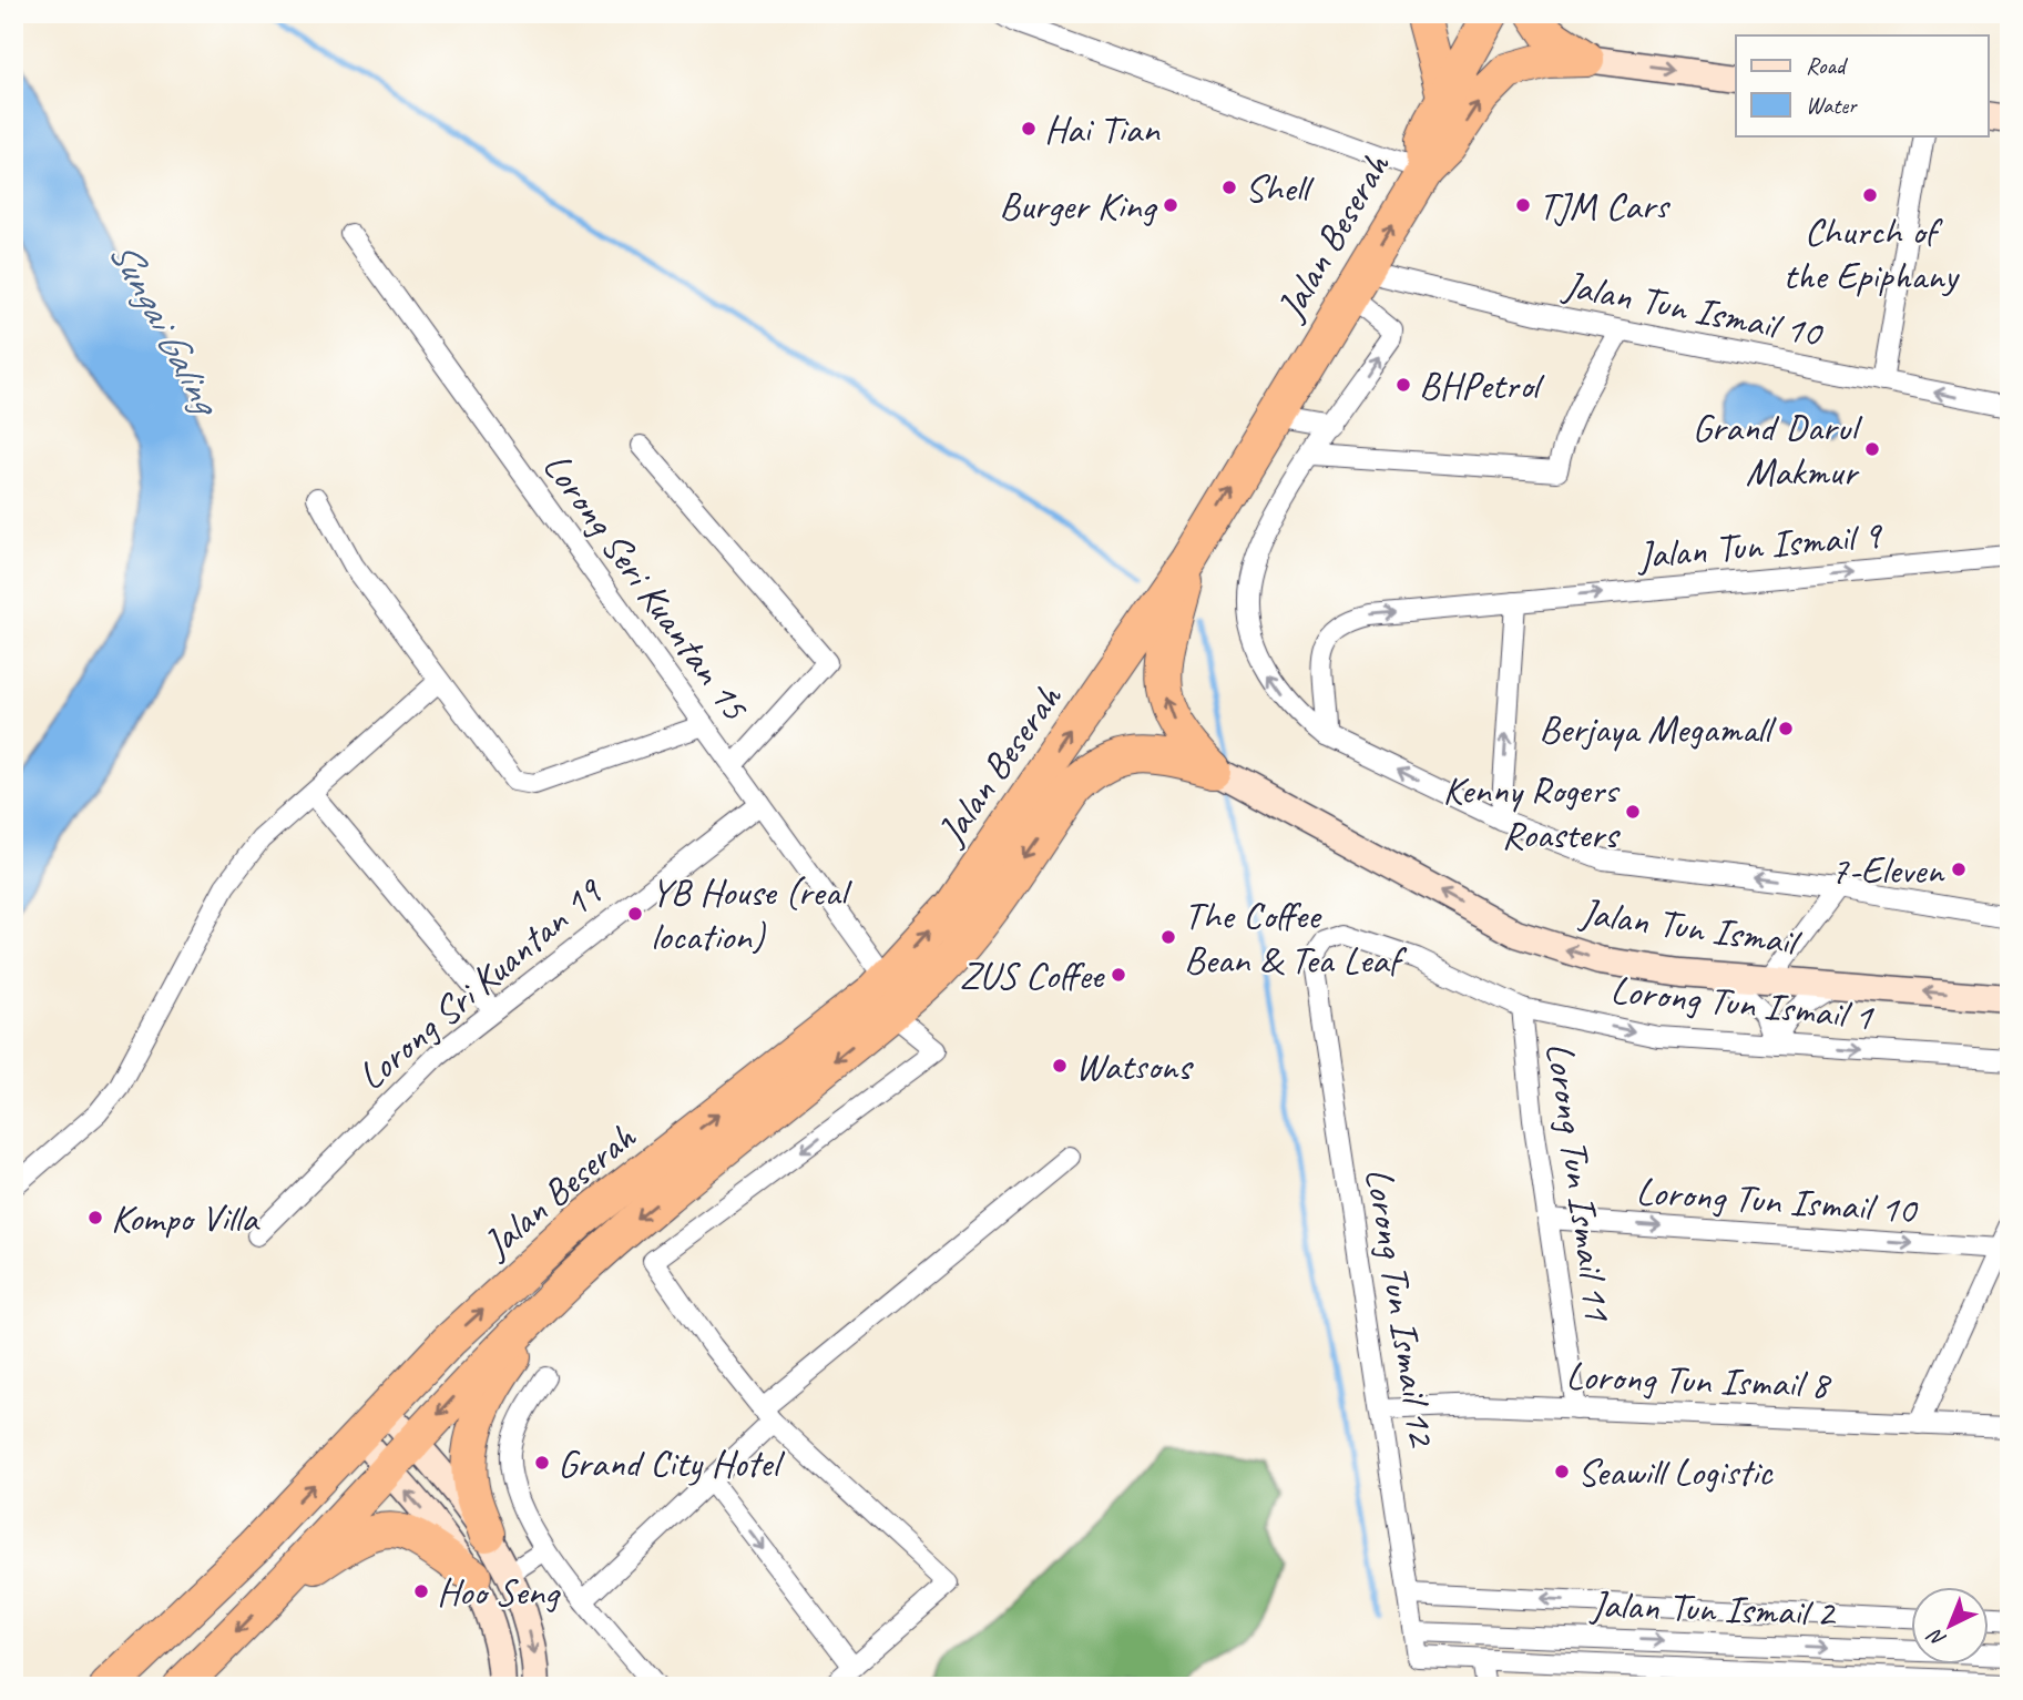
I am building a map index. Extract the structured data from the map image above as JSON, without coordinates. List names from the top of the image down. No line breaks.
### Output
{"streets":{"highway":["Jalan Beserah"],"main road":["Jalan Tun Ismail"],"street":["Jalan Tun Ismail 10","Jalan Tun Ismail 9","Lorong Seri Kuantan 15","Lorong Sri Kuantan 19","Lorong Tun Ismail 1","Lorong Tun Ismail 11","Lorong Tun Ismail 10","Lorong Tun Ismail 12","Lorong Tun Ismail 8","Jalan Tun Ismail 2"]},"crossings":[["Jalan Beserah","Jalan Tun Ismail 10"],["Jalan Beserah","Lorong Seri Kuantan 15"],["Jalan Beserah","Jalan Tun Ismail"],["Lorong Seri Kuantan 15","Lorong Sri Kuantan 19"],["Lorong Tun Ismail 1","Lorong Tun Ismail 11"],["Lorong Tun Ismail 1","Lorong Tun Ismail 12"],["Lorong Tun Ismail 11","Lorong Tun Ismail 10"],["Lorong Tun Ismail 11","Lorong Tun Ismail 8"],["Lorong Tun Ismail 12","Lorong Tun Ismail 8"],["Lorong Tun Ismail 12","Jalan Tun Ismail 2"]],"one_way":["Jalan Tun Ismail 9","Jalan Tun Ismail","Lorong Tun Ismail 10"],"water":["Sungai Galing"],"places":["Hai Tian","Shell","Church of the Epiphany","Burger King","TJM Cars","BHPetrol","Grand Darul Makmur","Berjaya Megamall","Kenny Rogers Roasters","7-Eleven","YB House (real location)","The Coffee Bean & Tea Leaf","ZUS Coffee","Watsons","Kompo Villa","Grand City Hotel","Seawill Logistic","Hoo Seng"],"legend":["Road","Water"],"north":"bottom left"}
